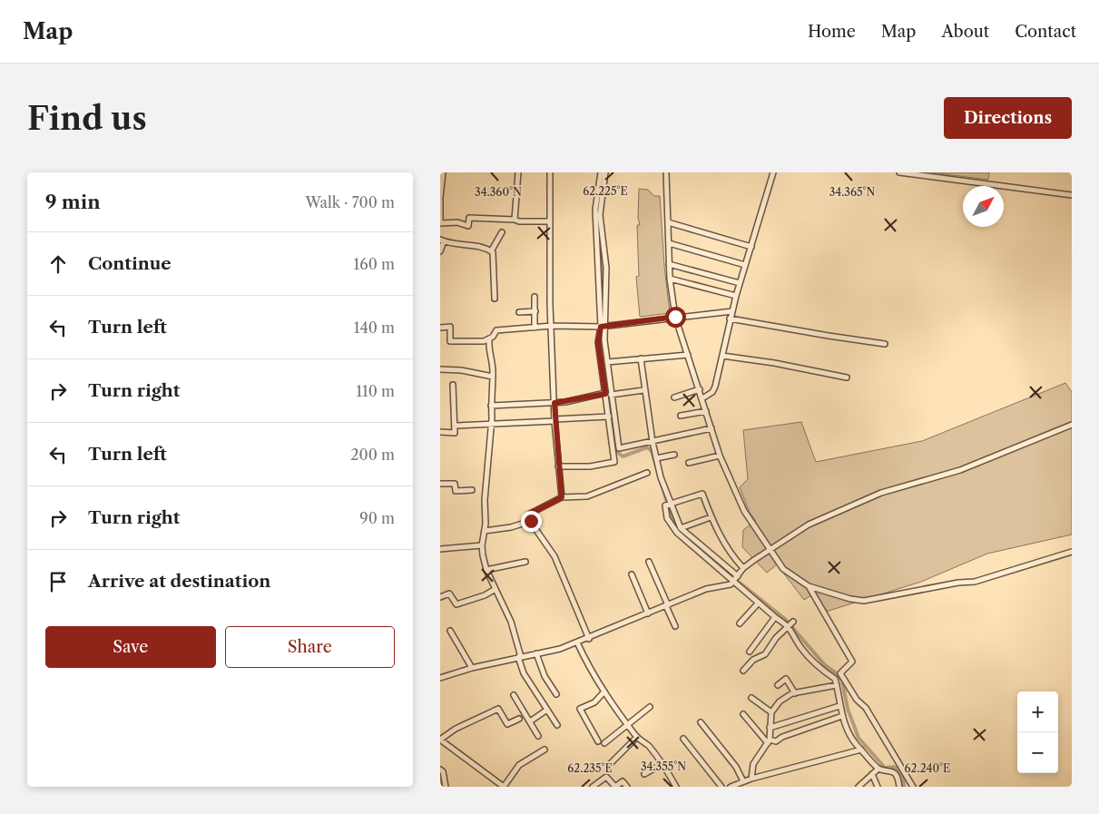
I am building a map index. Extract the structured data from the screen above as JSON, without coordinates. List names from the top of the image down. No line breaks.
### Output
{"north":"top right","page":{"header":"Map","nav":["Home","Map","About","Contact"],"buttons":["Directions",["Save","Share"]],"title":"Find us","heading":["9 min","Walk · 700 m"],"list":[["Continue","160 m"],["Turn left","140 m"],["Turn right","110 m"],["Turn left","200 m"],["Turn right","90 m"],"Arrive at destination"],"map_buttons":["+","−"]},"coordinates":["62.225°E","34.360°N","34.365°N","34.355°N","62.235°E","62.240°E"]}
